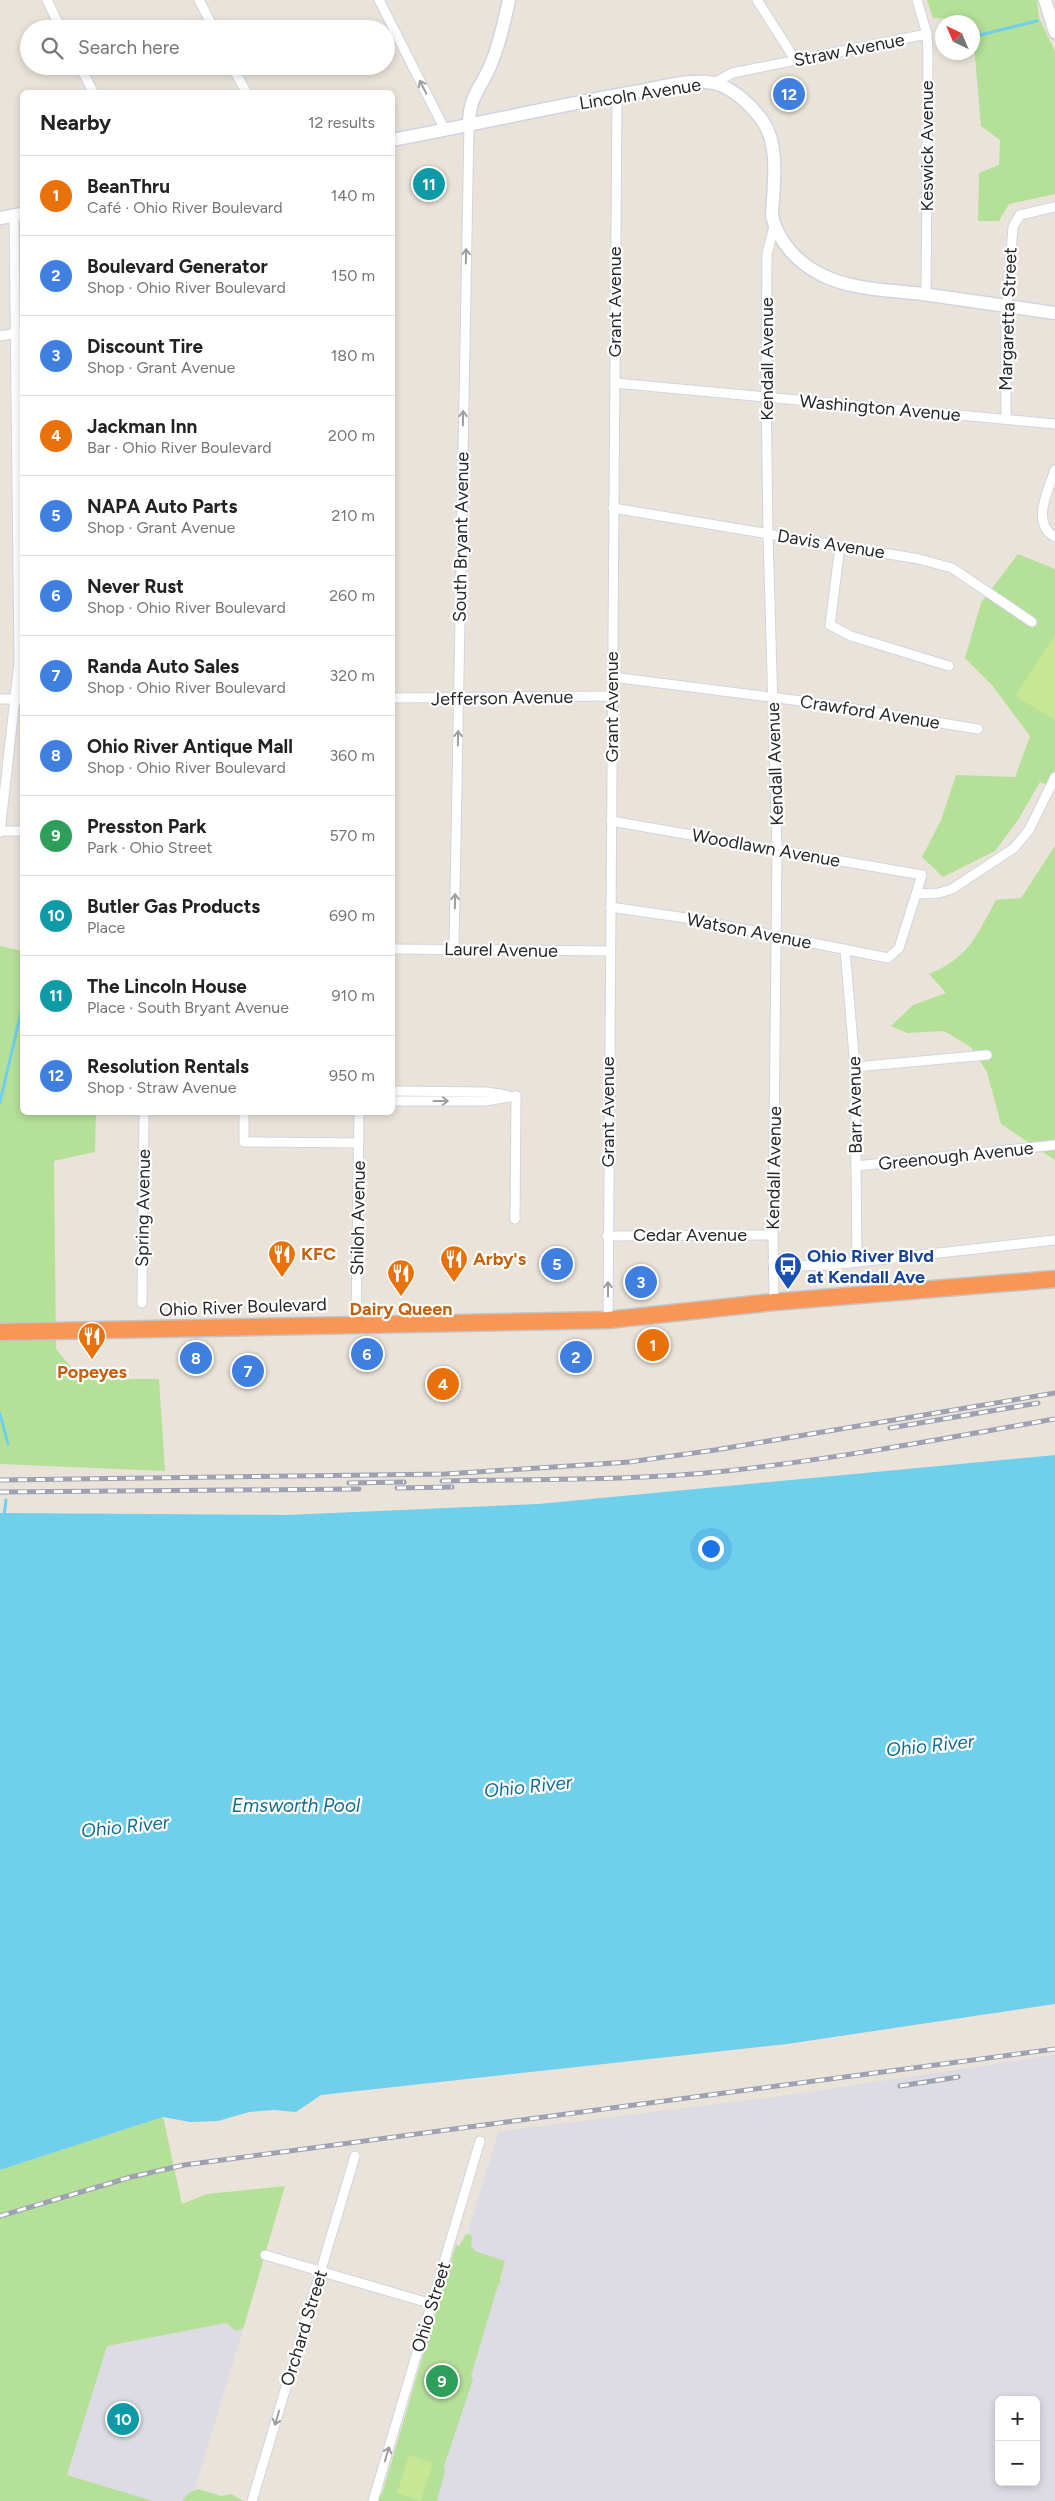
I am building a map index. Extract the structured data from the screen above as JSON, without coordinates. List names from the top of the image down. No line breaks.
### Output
{"streets":{"highway":["Ohio River Boulevard"],"street":["Straw Avenue","Lincoln Avenue","Keswick Avenue","Grant Avenue","Margaretta Street","Kendall Avenue","Washington Avenue","South Bryant Avenue","Davis Avenue","Jefferson Avenue","Crawford Avenue","Woodlawn Avenue","Watson Avenue","Laurel Avenue","Barr Avenue","Greenough Avenue","Spring Avenue","Shiloh Avenue","Cedar Avenue","Ohio Street","Orchard Street"]},"crossings":[["Straw Avenue","Lincoln Avenue"],["Straw Avenue","Keswick Avenue"],["Lincoln Avenue","Grant Avenue"],["Lincoln Avenue","Kendall Avenue"],["Lincoln Avenue","South Bryant Avenue"],["Grant Avenue","Washington Avenue"],["Grant Avenue","Davis Avenue"],["Grant Avenue","Jefferson Avenue"],["Grant Avenue","Crawford Avenue"],["Grant Avenue","Woodlawn Avenue"],["Grant Avenue","Watson Avenue"],["Grant Avenue","Laurel Avenue"],["Grant Avenue","Cedar Avenue"],["Grant Avenue","Ohio River Boulevard"],["Margaretta Street","Washington Avenue"],["Kendall Avenue","Washington Avenue"],["Kendall Avenue","Davis Avenue"],["Kendall Avenue","Crawford Avenue"],["Kendall Avenue","Woodlawn Avenue"],["Kendall Avenue","Watson Avenue"],["Kendall Avenue","Cedar Avenue"],["Kendall Avenue","Ohio River Boulevard"],["South Bryant Avenue","Jefferson Avenue"],["South Bryant Avenue","Laurel Avenue"],["Woodlawn Avenue","Watson Avenue"],["Watson Avenue","Barr Avenue"],["Barr Avenue","Greenough Avenue"],["Shiloh Avenue","Ohio River Boulevard"]],"one_way":["South Bryant Avenue","Ohio Street","Orchard Street"],"water":["Ohio River","Emsworth Pool"],"places":{"restaurant":["KFC","Arby's","Dairy Queen","Popeyes"],"bus stop":["Ohio River Blvd at Kendall Ave"]},"north":"top left","page":{"search":"Search here","pins":["12","11","5","3","1","6","2","8","7","4","9","10"],"heading":["Nearby","12 results"],"list":[{"mark":"1","name":"BeanThru","note":"Café · Ohio River Boulevard","value":"140 m"},{"mark":"2","name":"Boulevard Generator","note":"Shop · Ohio River Boulevard","value":"150 m"},{"mark":"3","name":"Discount Tire","note":"Shop · Grant Avenue","value":"180 m"},{"mark":"4","name":"Jackman Inn","note":"Bar · Ohio River Boulevard","value":"200 m"},{"mark":"5","name":"NAPA Auto Parts","note":"Shop · Grant Avenue","value":"210 m"},{"mark":"6","name":"Never Rust","note":"Shop · Ohio River Boulevard","value":"260 m"},{"mark":"7","name":"Randa Auto Sales","note":"Shop · Ohio River Boulevard","value":"320 m"},{"mark":"8","name":"Ohio River Antique Mall","note":"Shop · Ohio River Boulevard","value":"360 m"},{"mark":"9","name":"Presston Park","note":"Park · Ohio Street","value":"570 m"},{"mark":"10","name":"Butler Gas Products","note":"Place","value":"690 m"},{"mark":"11","name":"The Lincoln House","note":"Place · South Bryant Avenue","value":"910 m"},{"mark":"12","name":"Resolution Rentals","note":"Shop · Straw Avenue","value":"950 m"}],"map_buttons":["+","−"]}}
